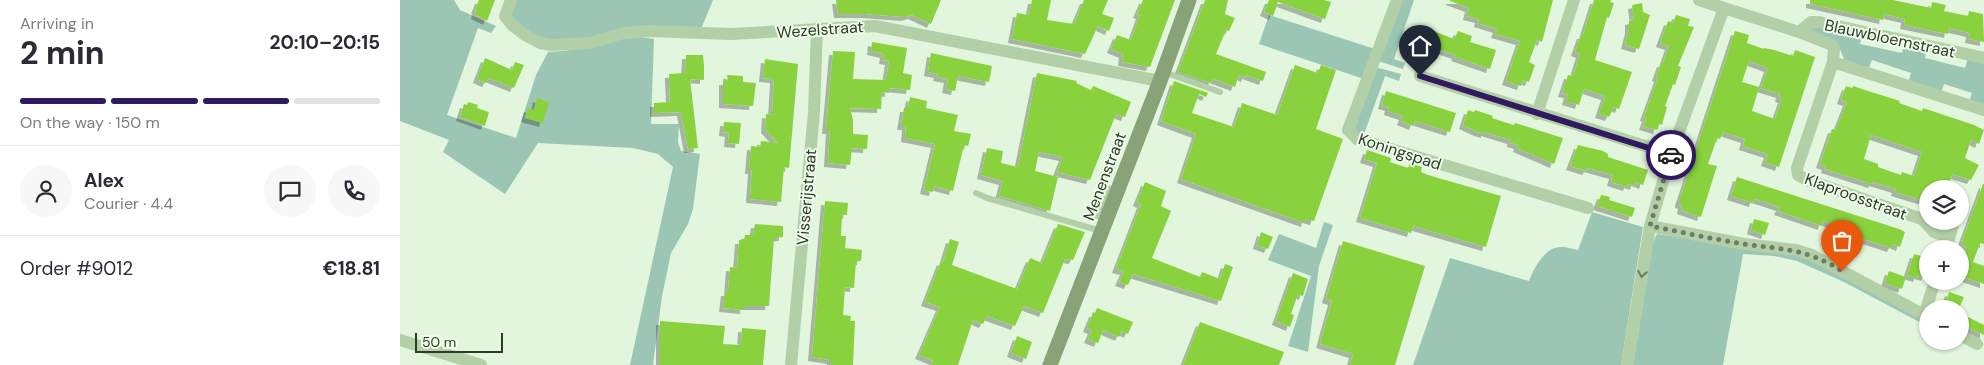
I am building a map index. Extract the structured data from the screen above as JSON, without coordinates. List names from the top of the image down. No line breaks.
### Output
{"streets":{"main road":["Menenstraat"],"street":["Wezelstraat","Blauwbloemstraat","Koningspad","Klaproosstraat","Visserijstraat"]},"crossings":[["Wezelstraat","Menenstraat"],["Wezelstraat","Visserijstraat"]],"scale_bar":"50 m","page":{"heading":["2 min","Arriving in","20:10–20:15"],"panel":["Alex","Courier · 4.4","Order #9012","€18.81"],"bar":"On the way · 150 m","map_buttons":["+","−"],"scale":"50 m"}}
